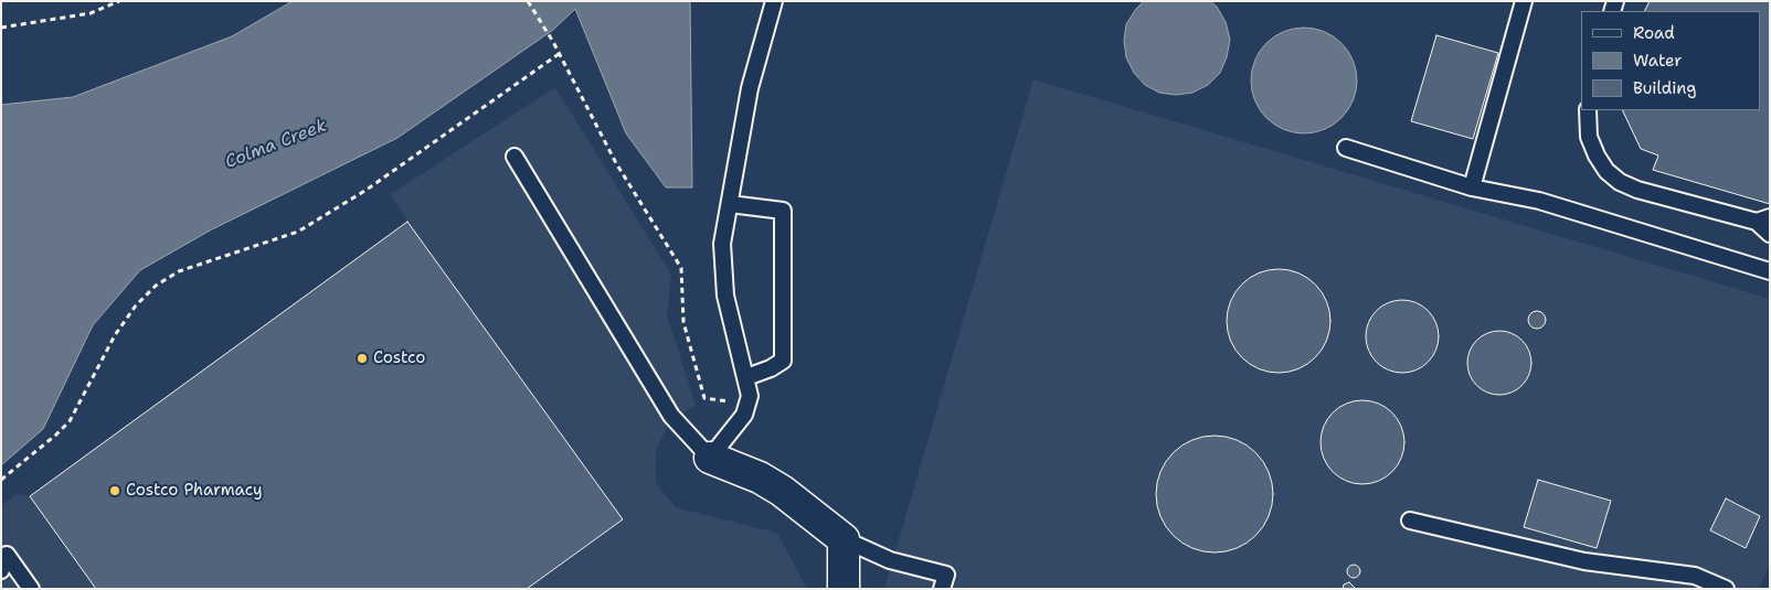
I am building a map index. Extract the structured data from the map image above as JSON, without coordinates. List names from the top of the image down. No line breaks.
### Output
{"water":["Colma Creek"],"places":["Costco","Costco Pharmacy"],"legend":["Road","Water","Building"]}
